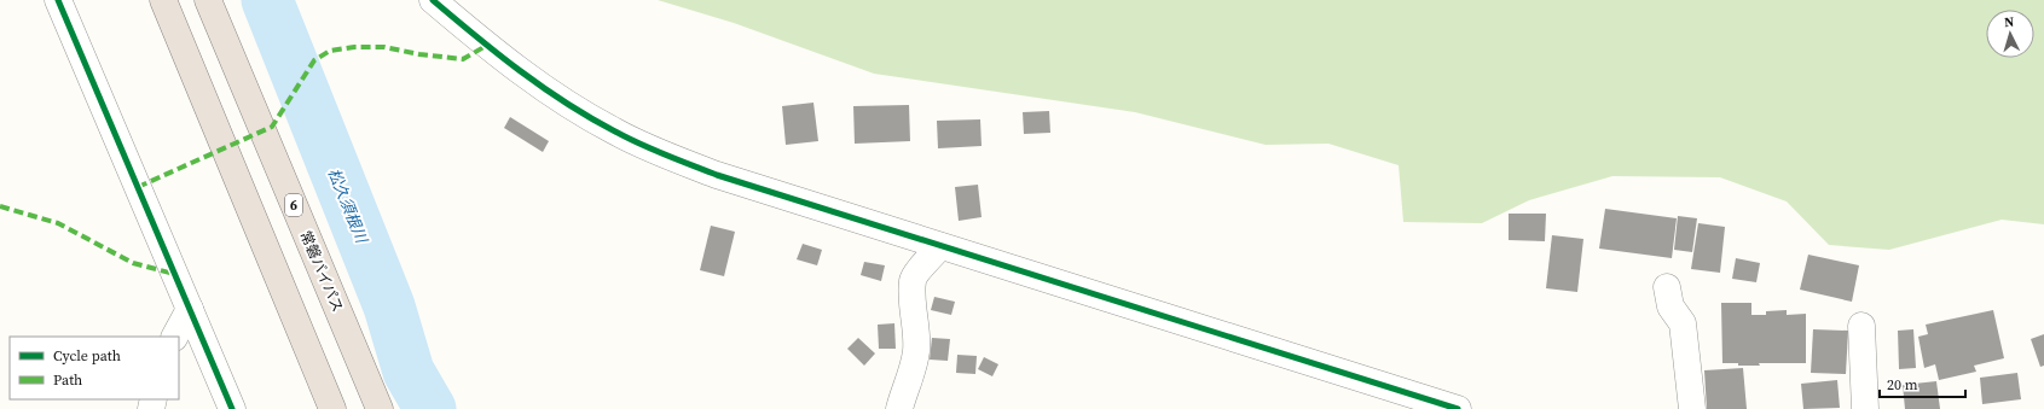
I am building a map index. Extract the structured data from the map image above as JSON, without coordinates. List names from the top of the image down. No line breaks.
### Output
{"streets":{"highway":["6","常磐バイパス"]},"water":["松久須根川"],"legend":["Cycle path","Path"],"scale_bar":"20 m","north":"top"}
